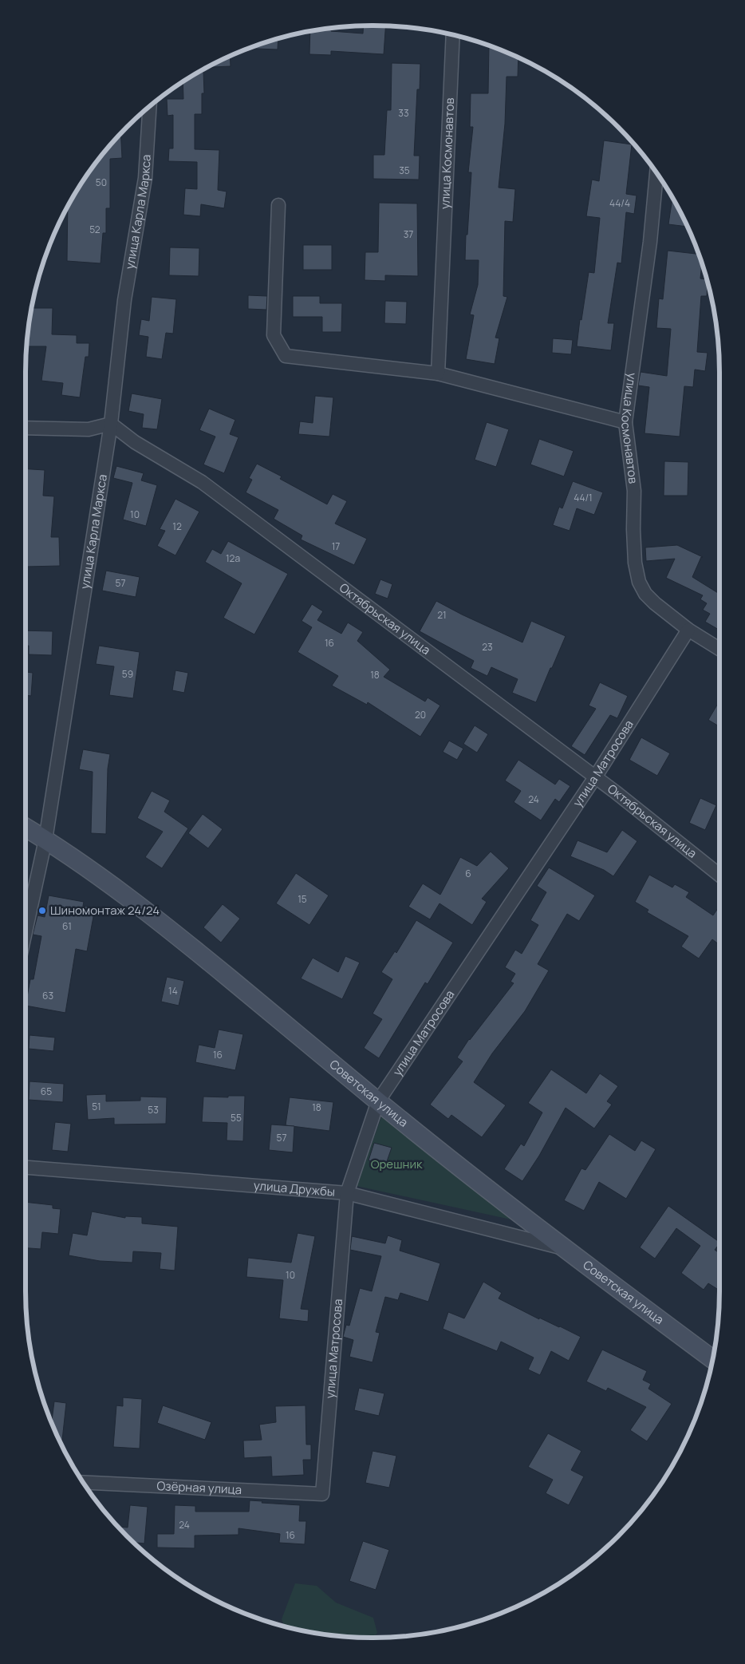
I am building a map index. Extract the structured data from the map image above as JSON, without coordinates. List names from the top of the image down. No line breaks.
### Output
{"streets":{"street":["улица Космонавтов","улица Карла Маркса","Октябрьская улица","улица Матросова","Советская улица","улица Дружбы","Озёрная улица"]},"crossings":[["улица Космонавтов","улица Матросова"],["улица Карла Маркса","Октябрьская улица"],["улица Карла Маркса","Советская улица"],["Октябрьская улица","улица Матросова"],["улица Матросова","Советская улица"],["улица Матросова","улица Дружбы"],["улица Матросова","Озёрная улица"],["Советская улица","улица Дружбы"]],"parks":["Орешник"],"places":["Шиномонтаж 24/24"],"house_numbers":["33","35","50","44/4","52","37","44/1","10","12","17","12а","57","21","16","23","59","18","20","24","6","15","61","14","63","16","65","51","18","53","55","57","10","24","16"]}
